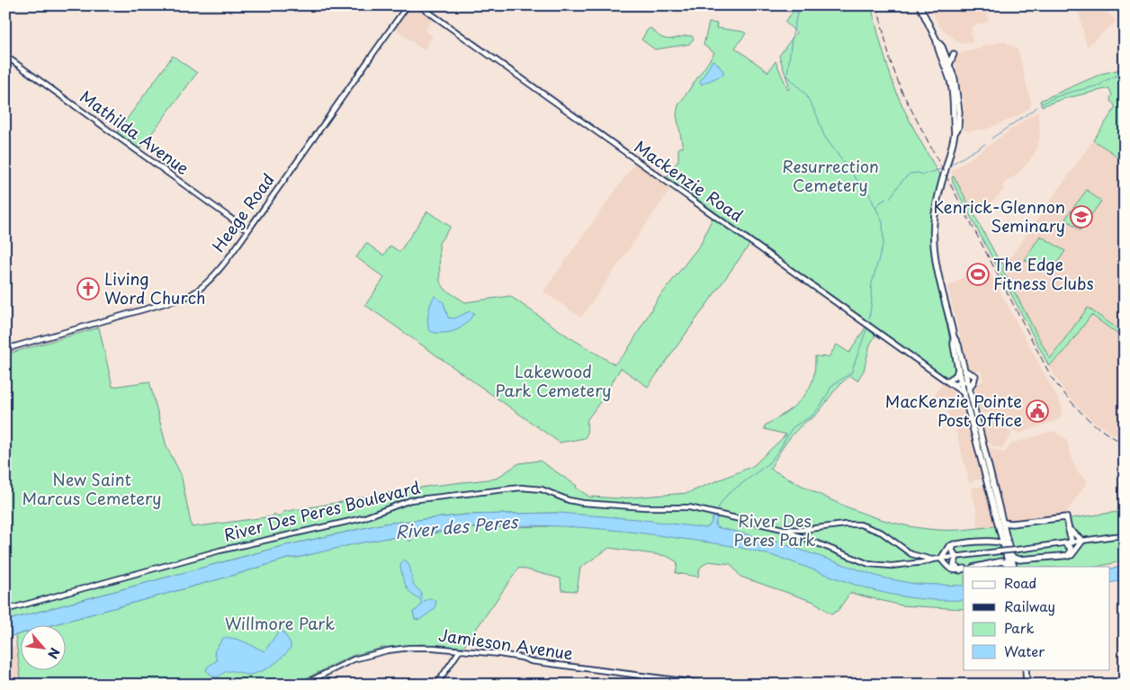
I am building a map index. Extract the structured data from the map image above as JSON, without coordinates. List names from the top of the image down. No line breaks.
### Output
{"streets":{"main road":["Mathilda Avenue","Mackenzie Road","Heege Road","River Des Peres Boulevard","Jamieson Avenue"]},"crossings":[["Mathilda Avenue","Heege Road"]],"water":["River des Peres"],"parks":["Resurrection Cemetery","Lakewood Park Cemetery","New Saint Marcus Cemetery","River Des Peres Park","Willmore Park"],"places":{"school or university":["Kenrick-Glennon Seminary"],"sports":["The Edge Fitness Clubs"],"church":["Living Word Church"],"public building":["MacKenzie Pointe Post Office"]},"legend":["Road","Railway","Park","Water"],"north":"bottom right"}
